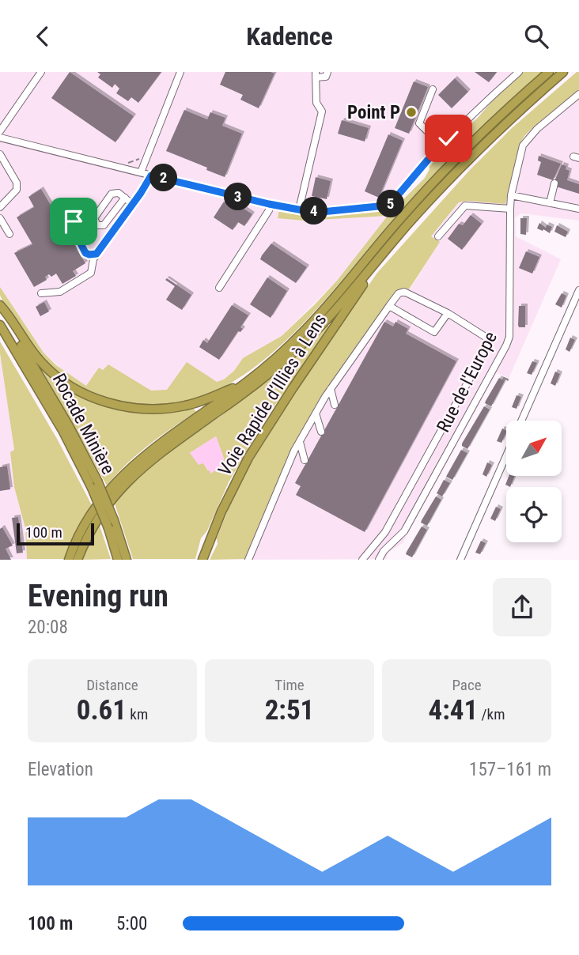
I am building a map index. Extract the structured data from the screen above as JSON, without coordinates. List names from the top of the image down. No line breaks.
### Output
{"streets":{"highway":["Voie Rapide d’Illies à Lens","Rocade Minière"],"street":["Rue de l'Europe"]},"places":["Point P"],"scale_bar":"100 m","north":"top right","page":{"header":"Kadence","pins":["2","3","5","4"],"scale":"100 m","heading":["Evening run","20:08"],"stats":[["Distance","0.61 km"],["Time","2:51"],["Pace","4:41 /km"]],"chart":["Elevation","157–161 m"],"list":[{"name":"100 m","note":"5:00"}]}}
